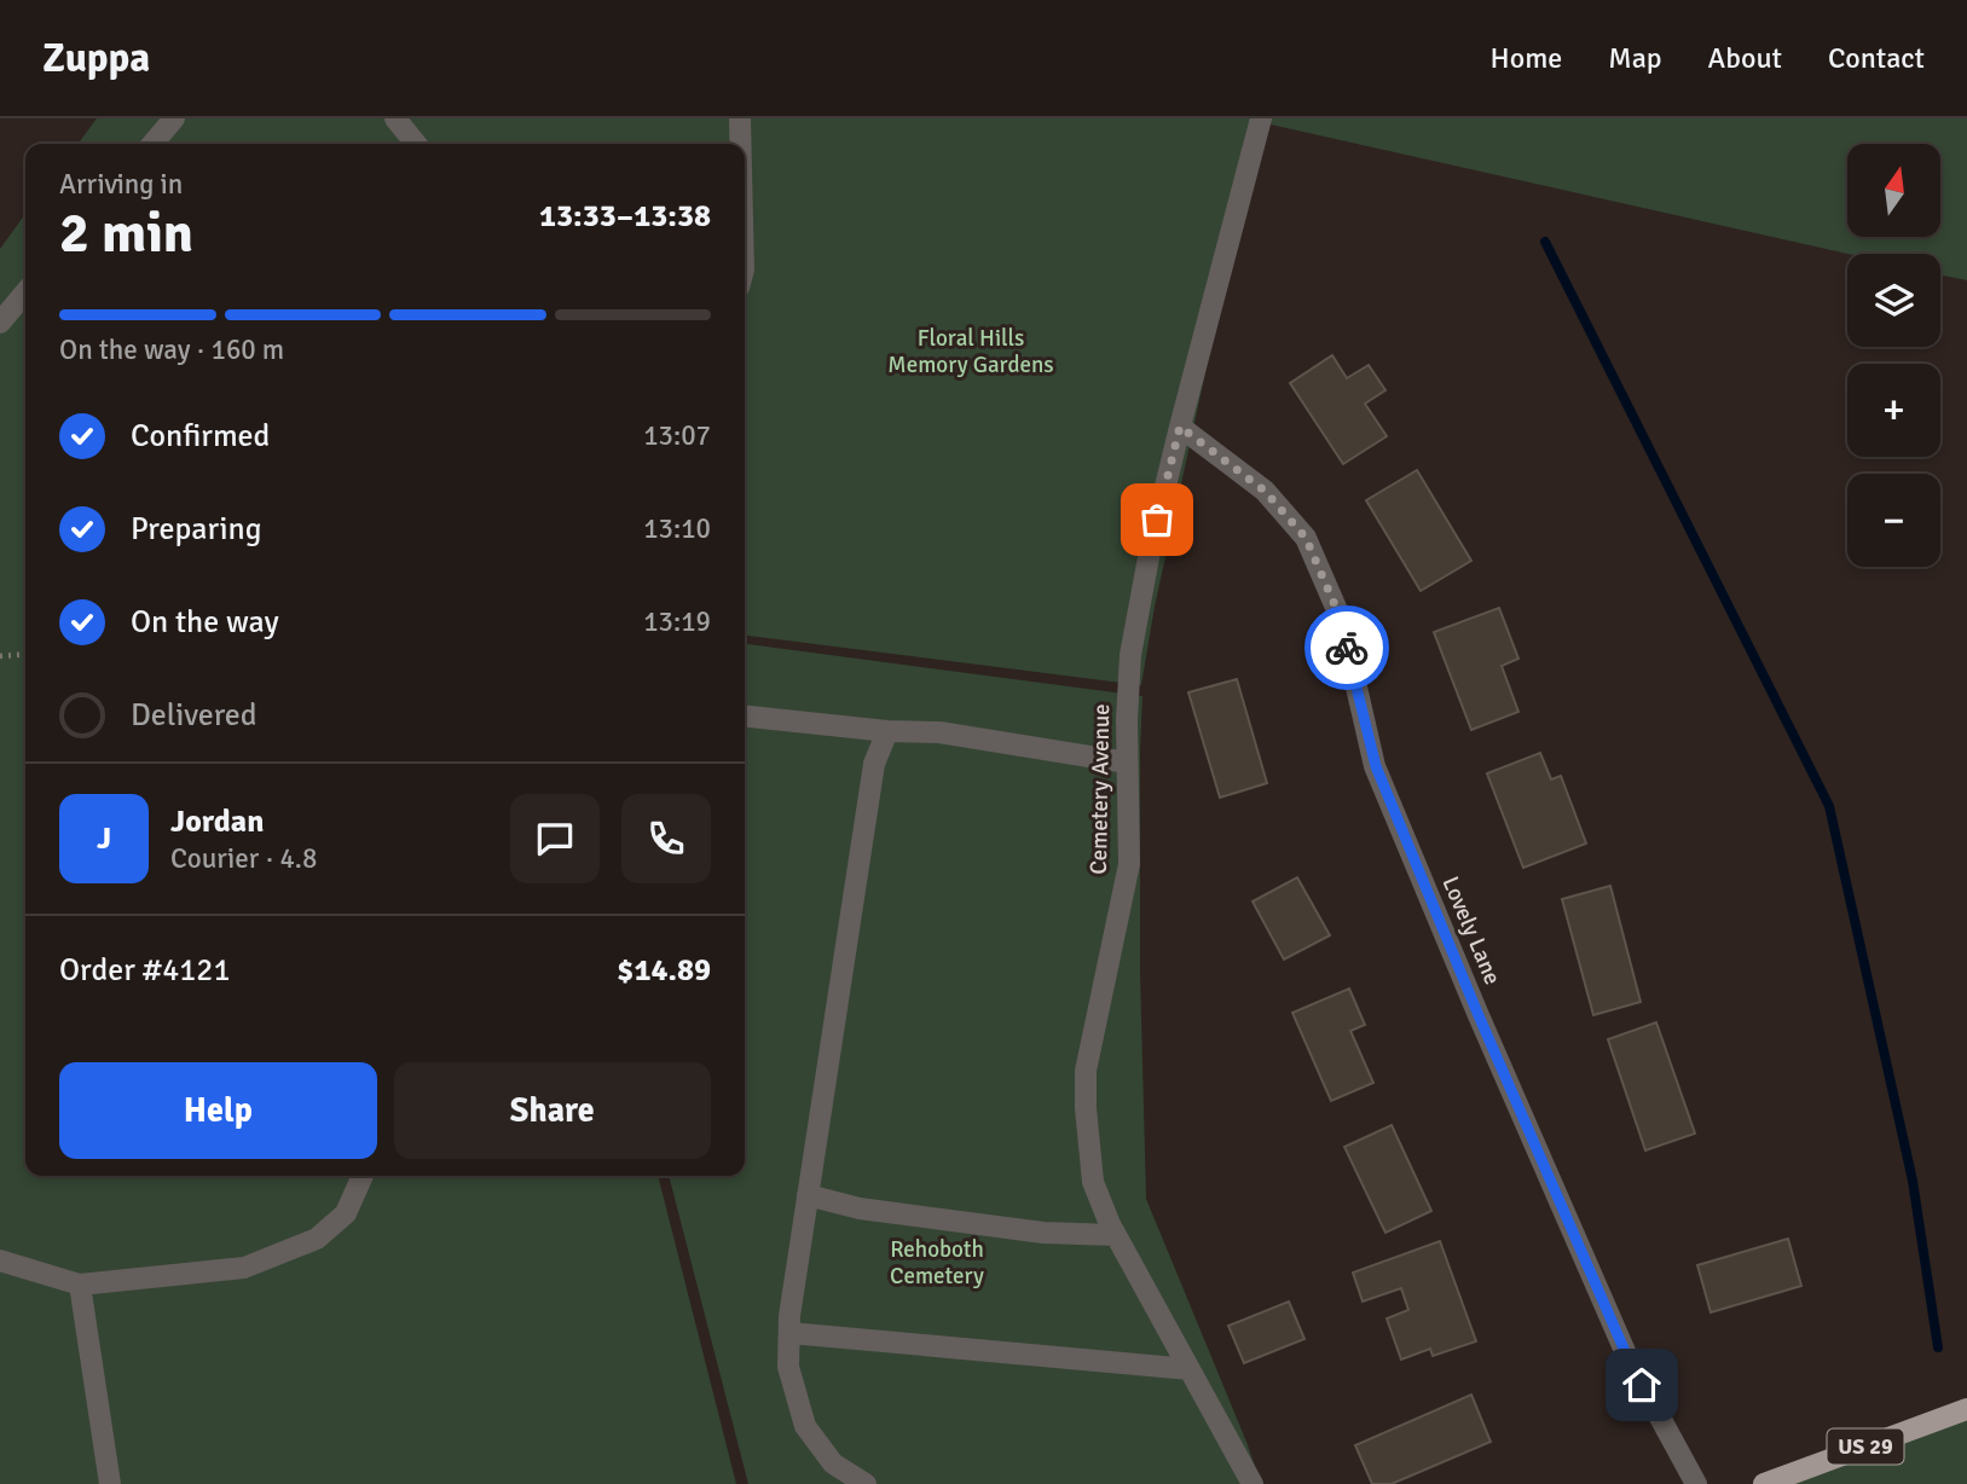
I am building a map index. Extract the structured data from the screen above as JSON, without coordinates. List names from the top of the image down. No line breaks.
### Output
{"streets":{"main road":["US 29"],"street":["Cemetery Avenue","Lovely Lane"]},"crossings":[["Cemetery Avenue","Lovely Lane"]],"parks":["Floral Hills Memory Gardens","Rehoboth Cemetery"],"north":"top","page":{"header":"Zuppa","nav":["Home","Map","About","Contact"],"map_buttons":["+","−"],"heading":["2 min","Arriving in","13:33–13:38"],"panel":["Jordan","Courier · 4.8","Order #4121","$14.89"],"bar":"On the way · 160 m","list":[["Confirmed","13:07"],["Preparing","13:10"],["On the way","13:19"],"Delivered"],"round":"J","buttons":["Help","Share"]}}
